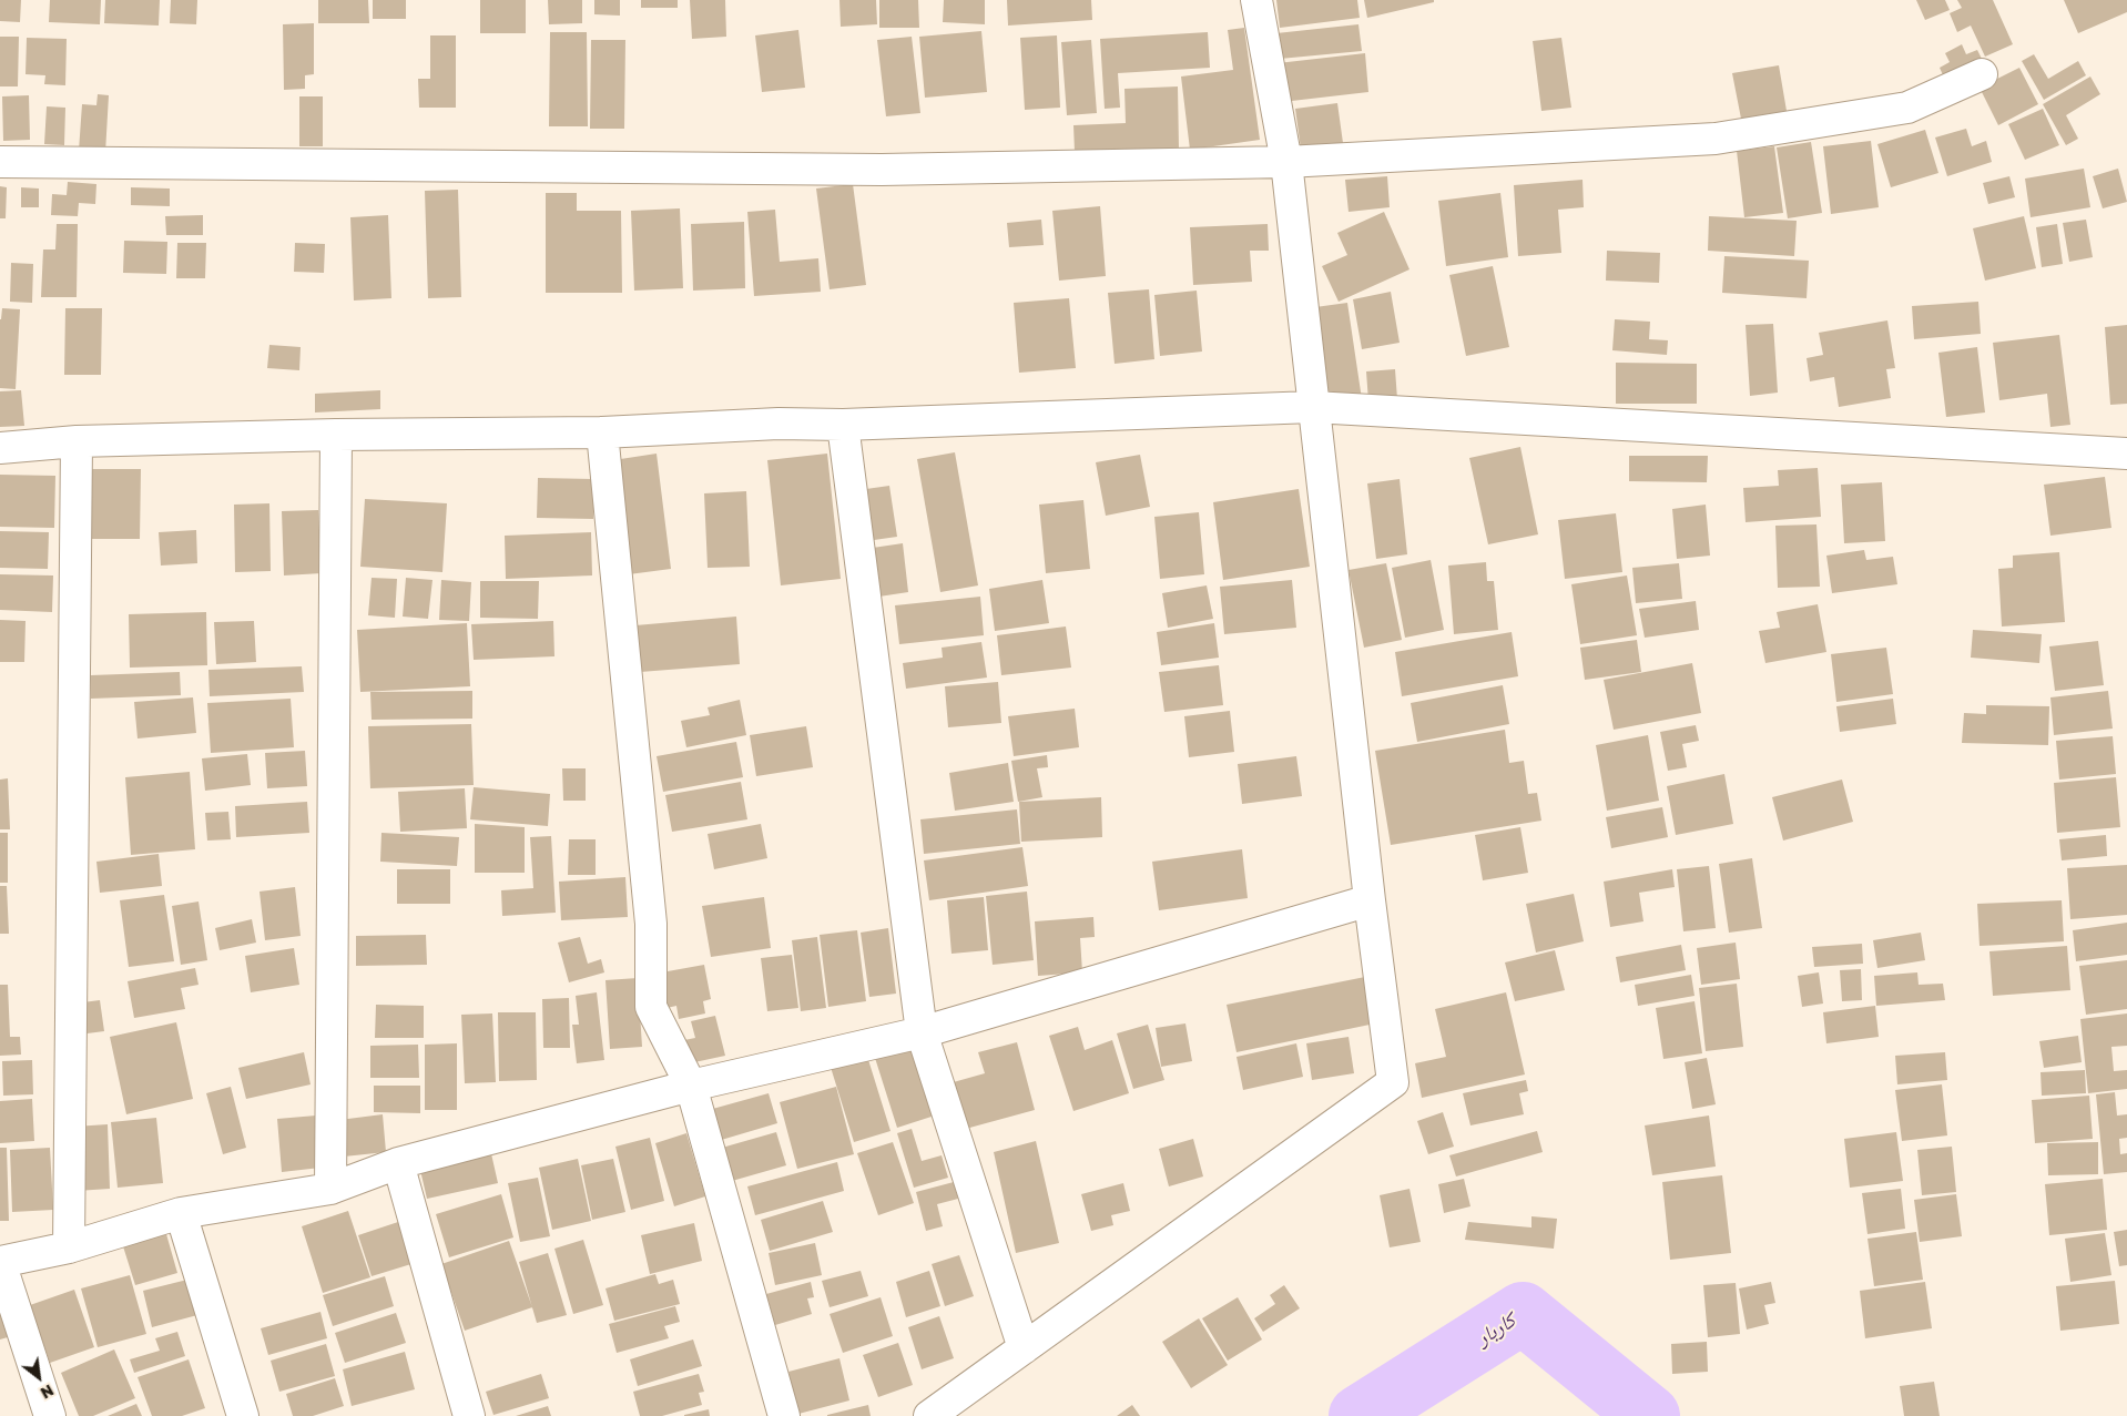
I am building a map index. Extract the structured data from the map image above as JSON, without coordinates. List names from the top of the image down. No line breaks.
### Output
{"water":["کاربار"],"north":"bottom right"}
